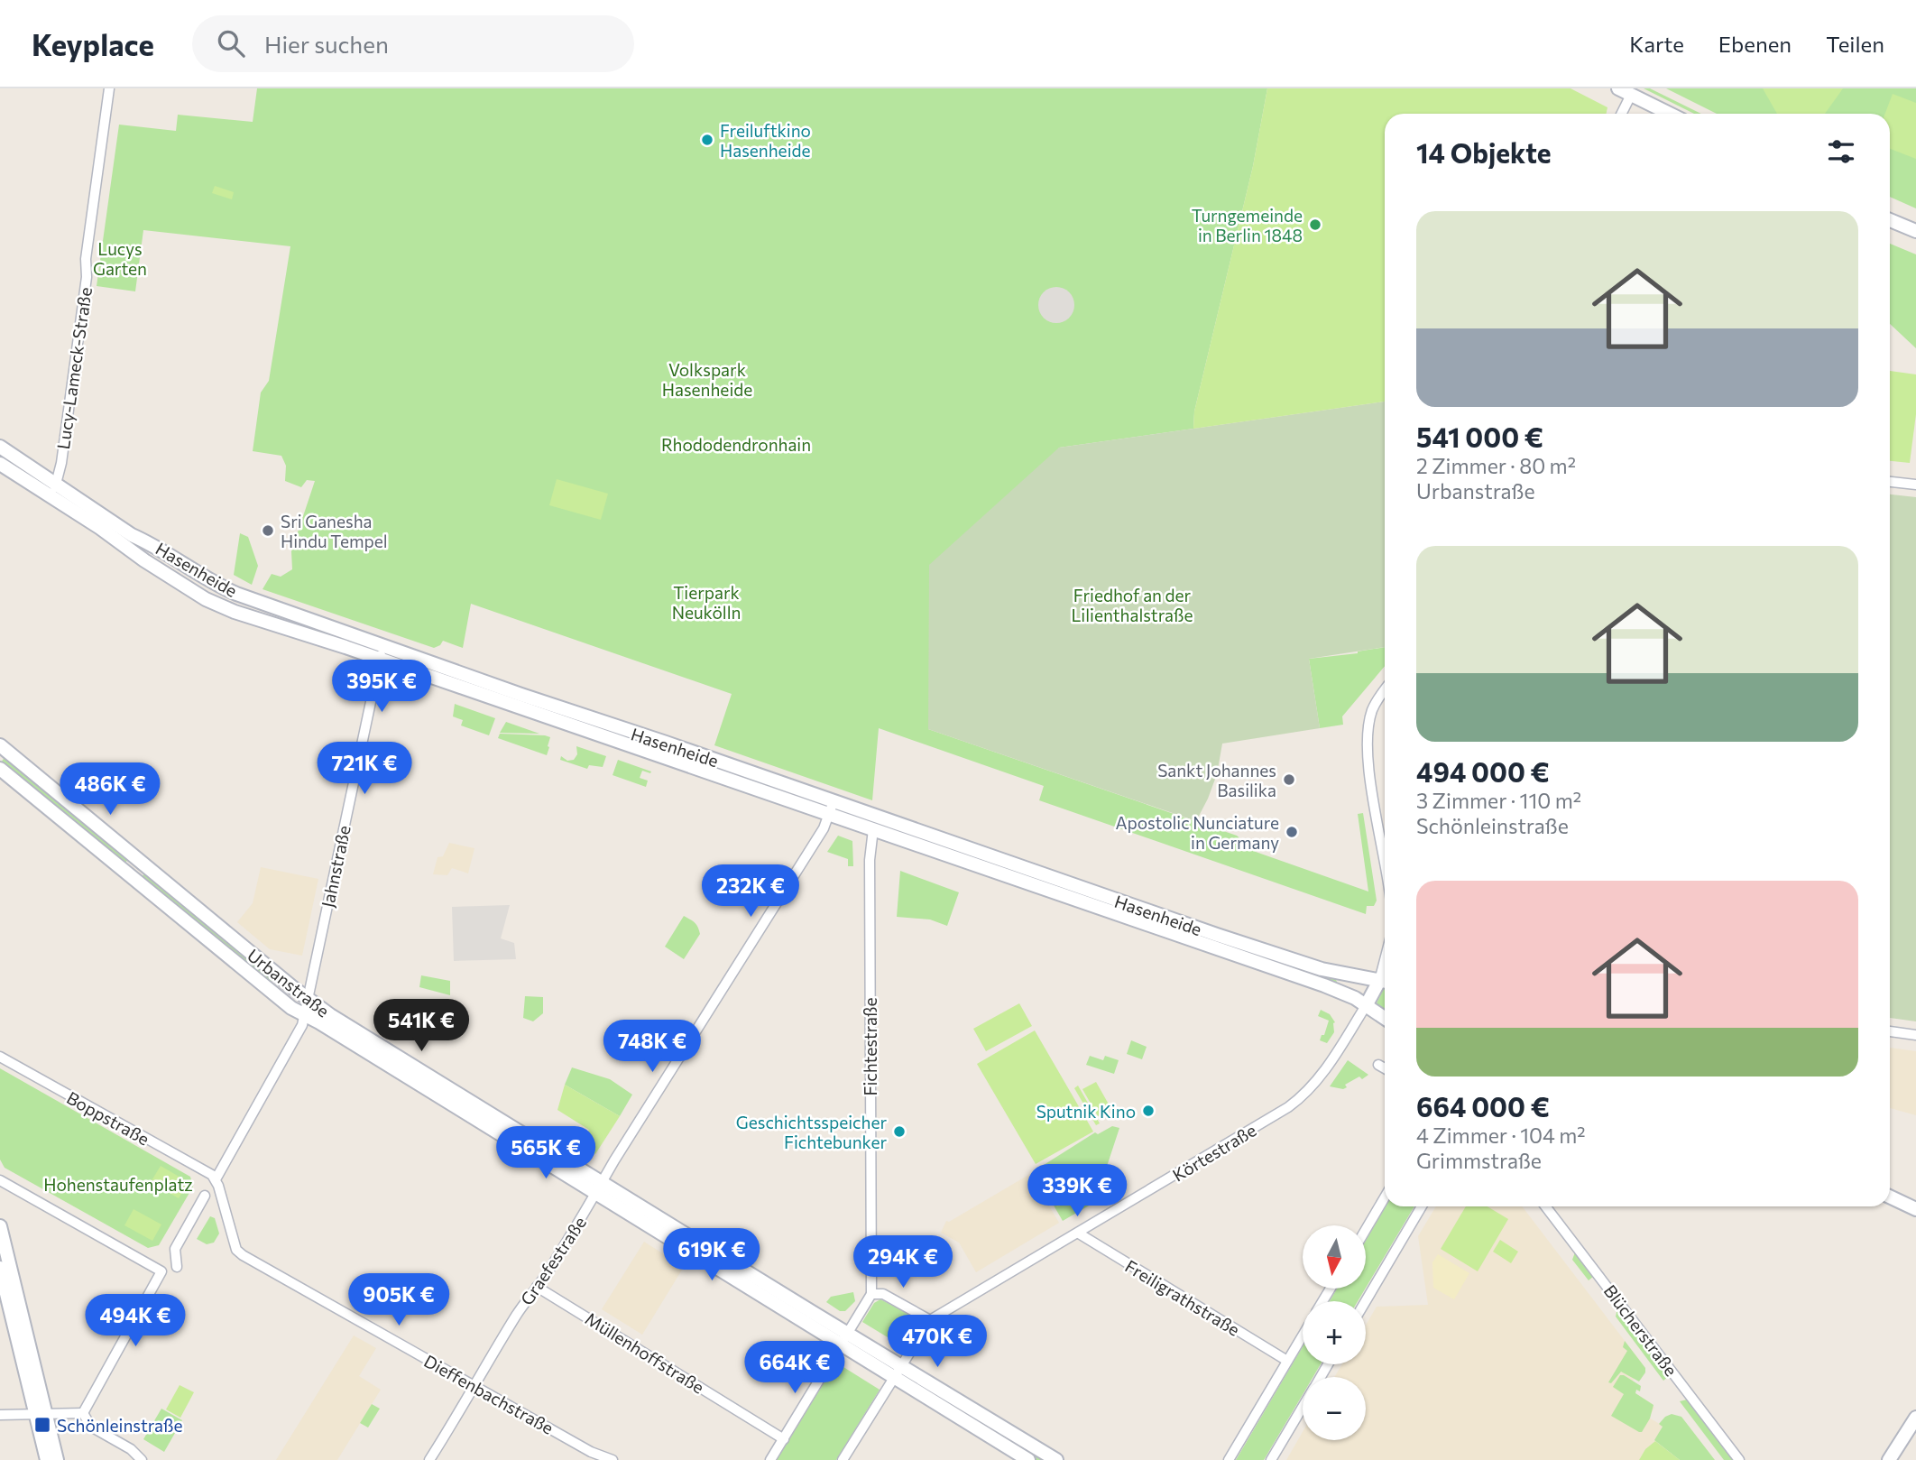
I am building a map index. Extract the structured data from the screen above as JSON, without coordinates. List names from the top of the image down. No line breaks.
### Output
{"streets":{"main road":["Hasenheide","Urbanstraße"],"street":["Lucy-Lameck-Straße","Jahnstraße","Fichtestraße","Boppstraße","Körtestraße","Graefestraße","Freiligrathstraße","Blücherstraße","Müllenhoffstraße","Dieffenbachstraße"]},"crossings":[["Lucy-Lameck-Straße","Hasenheide"],["Hasenheide","Jahnstraße"],["Hasenheide","Fichtestraße"],["Hasenheide","Körtestraße"],["Hasenheide","Graefestraße"],["Jahnstraße","Urbanstraße"],["Urbanstraße","Körtestraße"],["Urbanstraße","Graefestraße"],["Boppstraße","Dieffenbachstraße"],["Körtestraße","Freiligrathstraße"],["Graefestraße","Müllenhoffstraße"],["Graefestraße","Dieffenbachstraße"]],"parks":["Lucys Garten","Volkspark Hasenheide","Rhododendronhain","Tierpark Neukölln","Friedhof an der Lilienthalstraße","Hohenstaufenplatz"],"places":{"other":["Freiluftkino Hasenheide","Turngemeinde in Berlin 1848","Sri Ganesha Hindu Tempel","Sankt Johannes Basilika","Apostolic Nunciature in Germany","Sputnik Kino","Geschichtsspeicher Fichtebunker"],"transit":["Schönleinstraße"]},"north":"bottom","page":{"header":"Keyplace","search":"Hier suchen","nav":["Karte","Ebenen","Teilen"],"heading":"14 Objekte","list":[{"name":"541 000 €","note":"2 Zimmer · 80 m² · Urbanstraße"},{"name":"494 000 €","note":"3 Zimmer · 110 m² · Schönleinstraße"},{"name":"664 000 €","note":"4 Zimmer · 104 m² · Grimmstraße"}],"price":["395K €","721K €","486K €","232K €","541K €","748K €","565K €","339K €","619K €","294K €","905K €","494K €","470K €","664K €"],"map_buttons":["+","−"]}}
